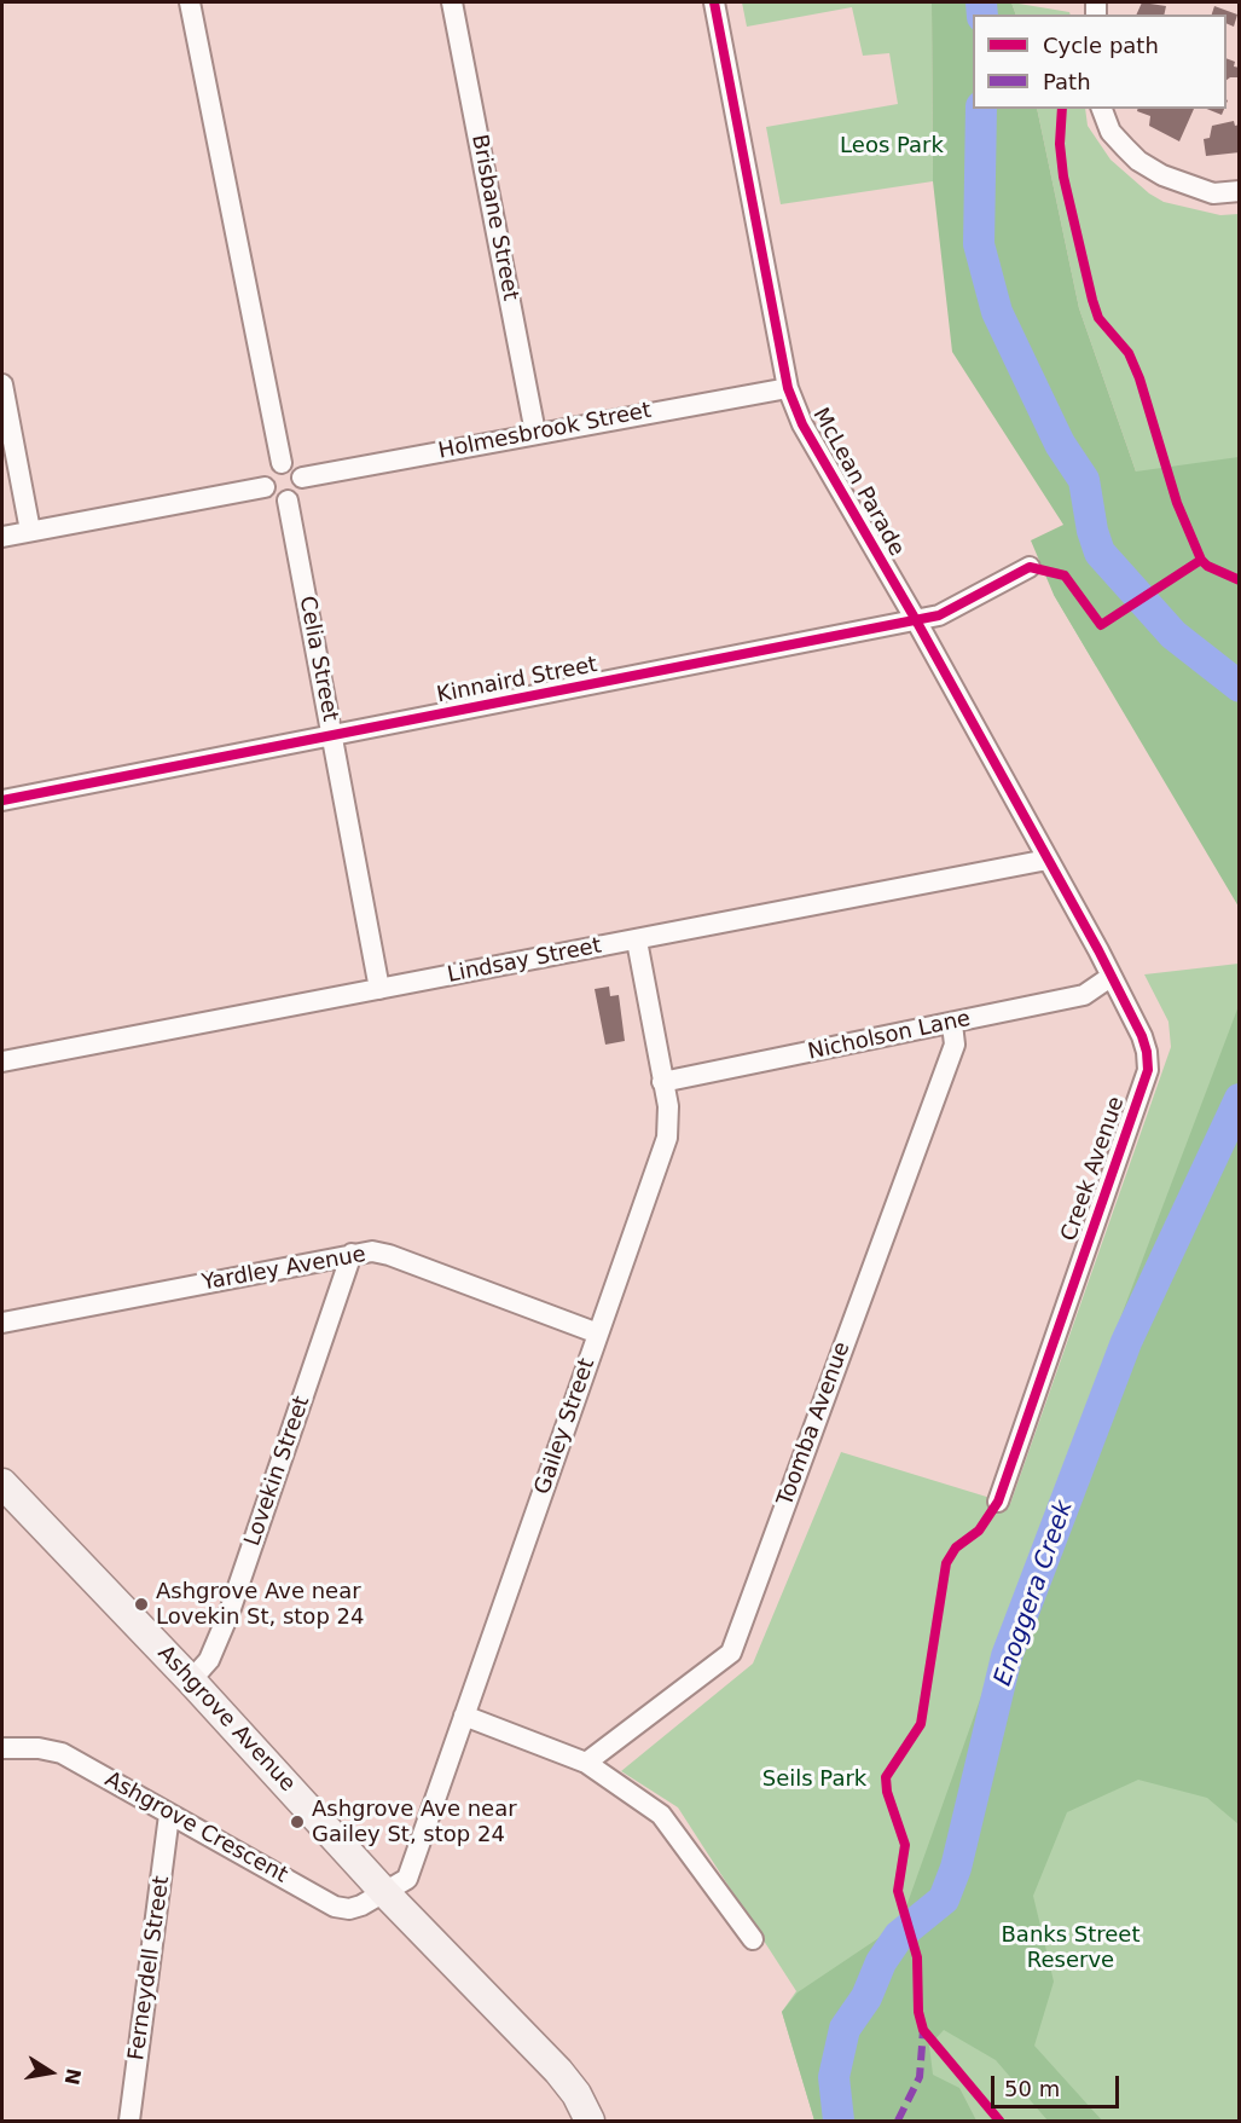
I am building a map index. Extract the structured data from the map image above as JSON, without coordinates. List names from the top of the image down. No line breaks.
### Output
{"streets":{"main road":["Ashgrove Avenue"],"street":["Brisbane Street","Holmesbrook Street","McLean Parade","Celia Street","Kinnaird Street","Lindsay Street","Nicholson Lane","Creek Avenue","Yardley Avenue","Toomba Avenue","Gailey Street","Lovekin Street","Ashgrove Crescent","Ferneydell Street"]},"crossings":[["Brisbane Street","Holmesbrook Street"],["Holmesbrook Street","McLean Parade"],["Holmesbrook Street","Celia Street"],["McLean Parade","Kinnaird Street"],["McLean Parade","Lindsay Street"],["McLean Parade","Creek Avenue"],["Celia Street","Kinnaird Street"],["Celia Street","Lindsay Street"],["Lindsay Street","Creek Avenue"],["Lindsay Street","Gailey Street"],["Nicholson Lane","Creek Avenue"],["Nicholson Lane","Toomba Avenue"],["Nicholson Lane","Gailey Street"],["Yardley Avenue","Gailey Street"],["Yardley Avenue","Lovekin Street"],["Gailey Street","Ashgrove Avenue"],["Gailey Street","Ashgrove Crescent"],["Lovekin Street","Ashgrove Avenue"],["Ashgrove Avenue","Ashgrove Crescent"],["Ashgrove Crescent","Ferneydell Street"]],"water":["Enoggera Creek"],"parks":["Leos Park","Seils Park","Banks Street Reserve"],"places":["Ashgrove Ave near Lovekin St, stop 24","Ashgrove Ave near Gailey St, stop 24"],"legend":["Cycle path","Path"],"scale_bar":"50 m","north":"right"}
